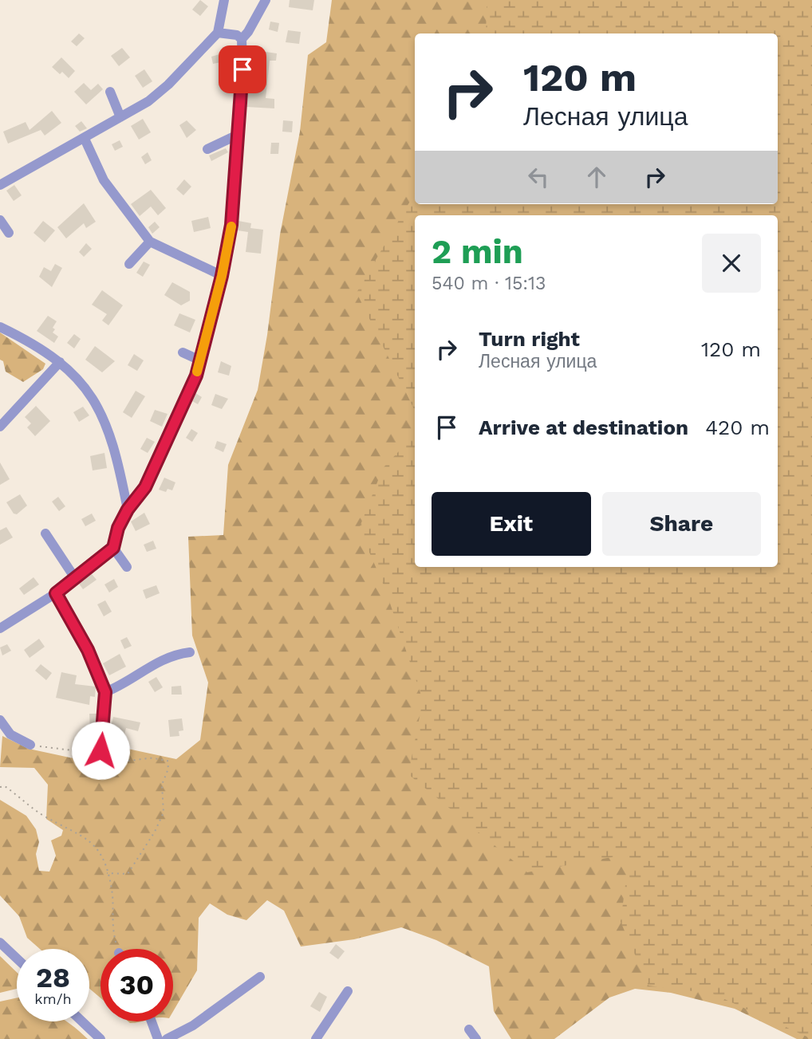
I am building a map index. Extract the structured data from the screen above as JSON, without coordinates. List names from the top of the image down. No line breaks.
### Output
{"page":{"turn":["120 m","Лесная улица"],"heading":["2 min","540 m · 15:13"],"list":[{"name":"Turn right","note":"Лесная улица","value":"120 m"},{"name":"Arrive at destination","value":"420 m"}],"buttons":["Exit","Share"],"speed":"28 km/h","limit":"30"}}
